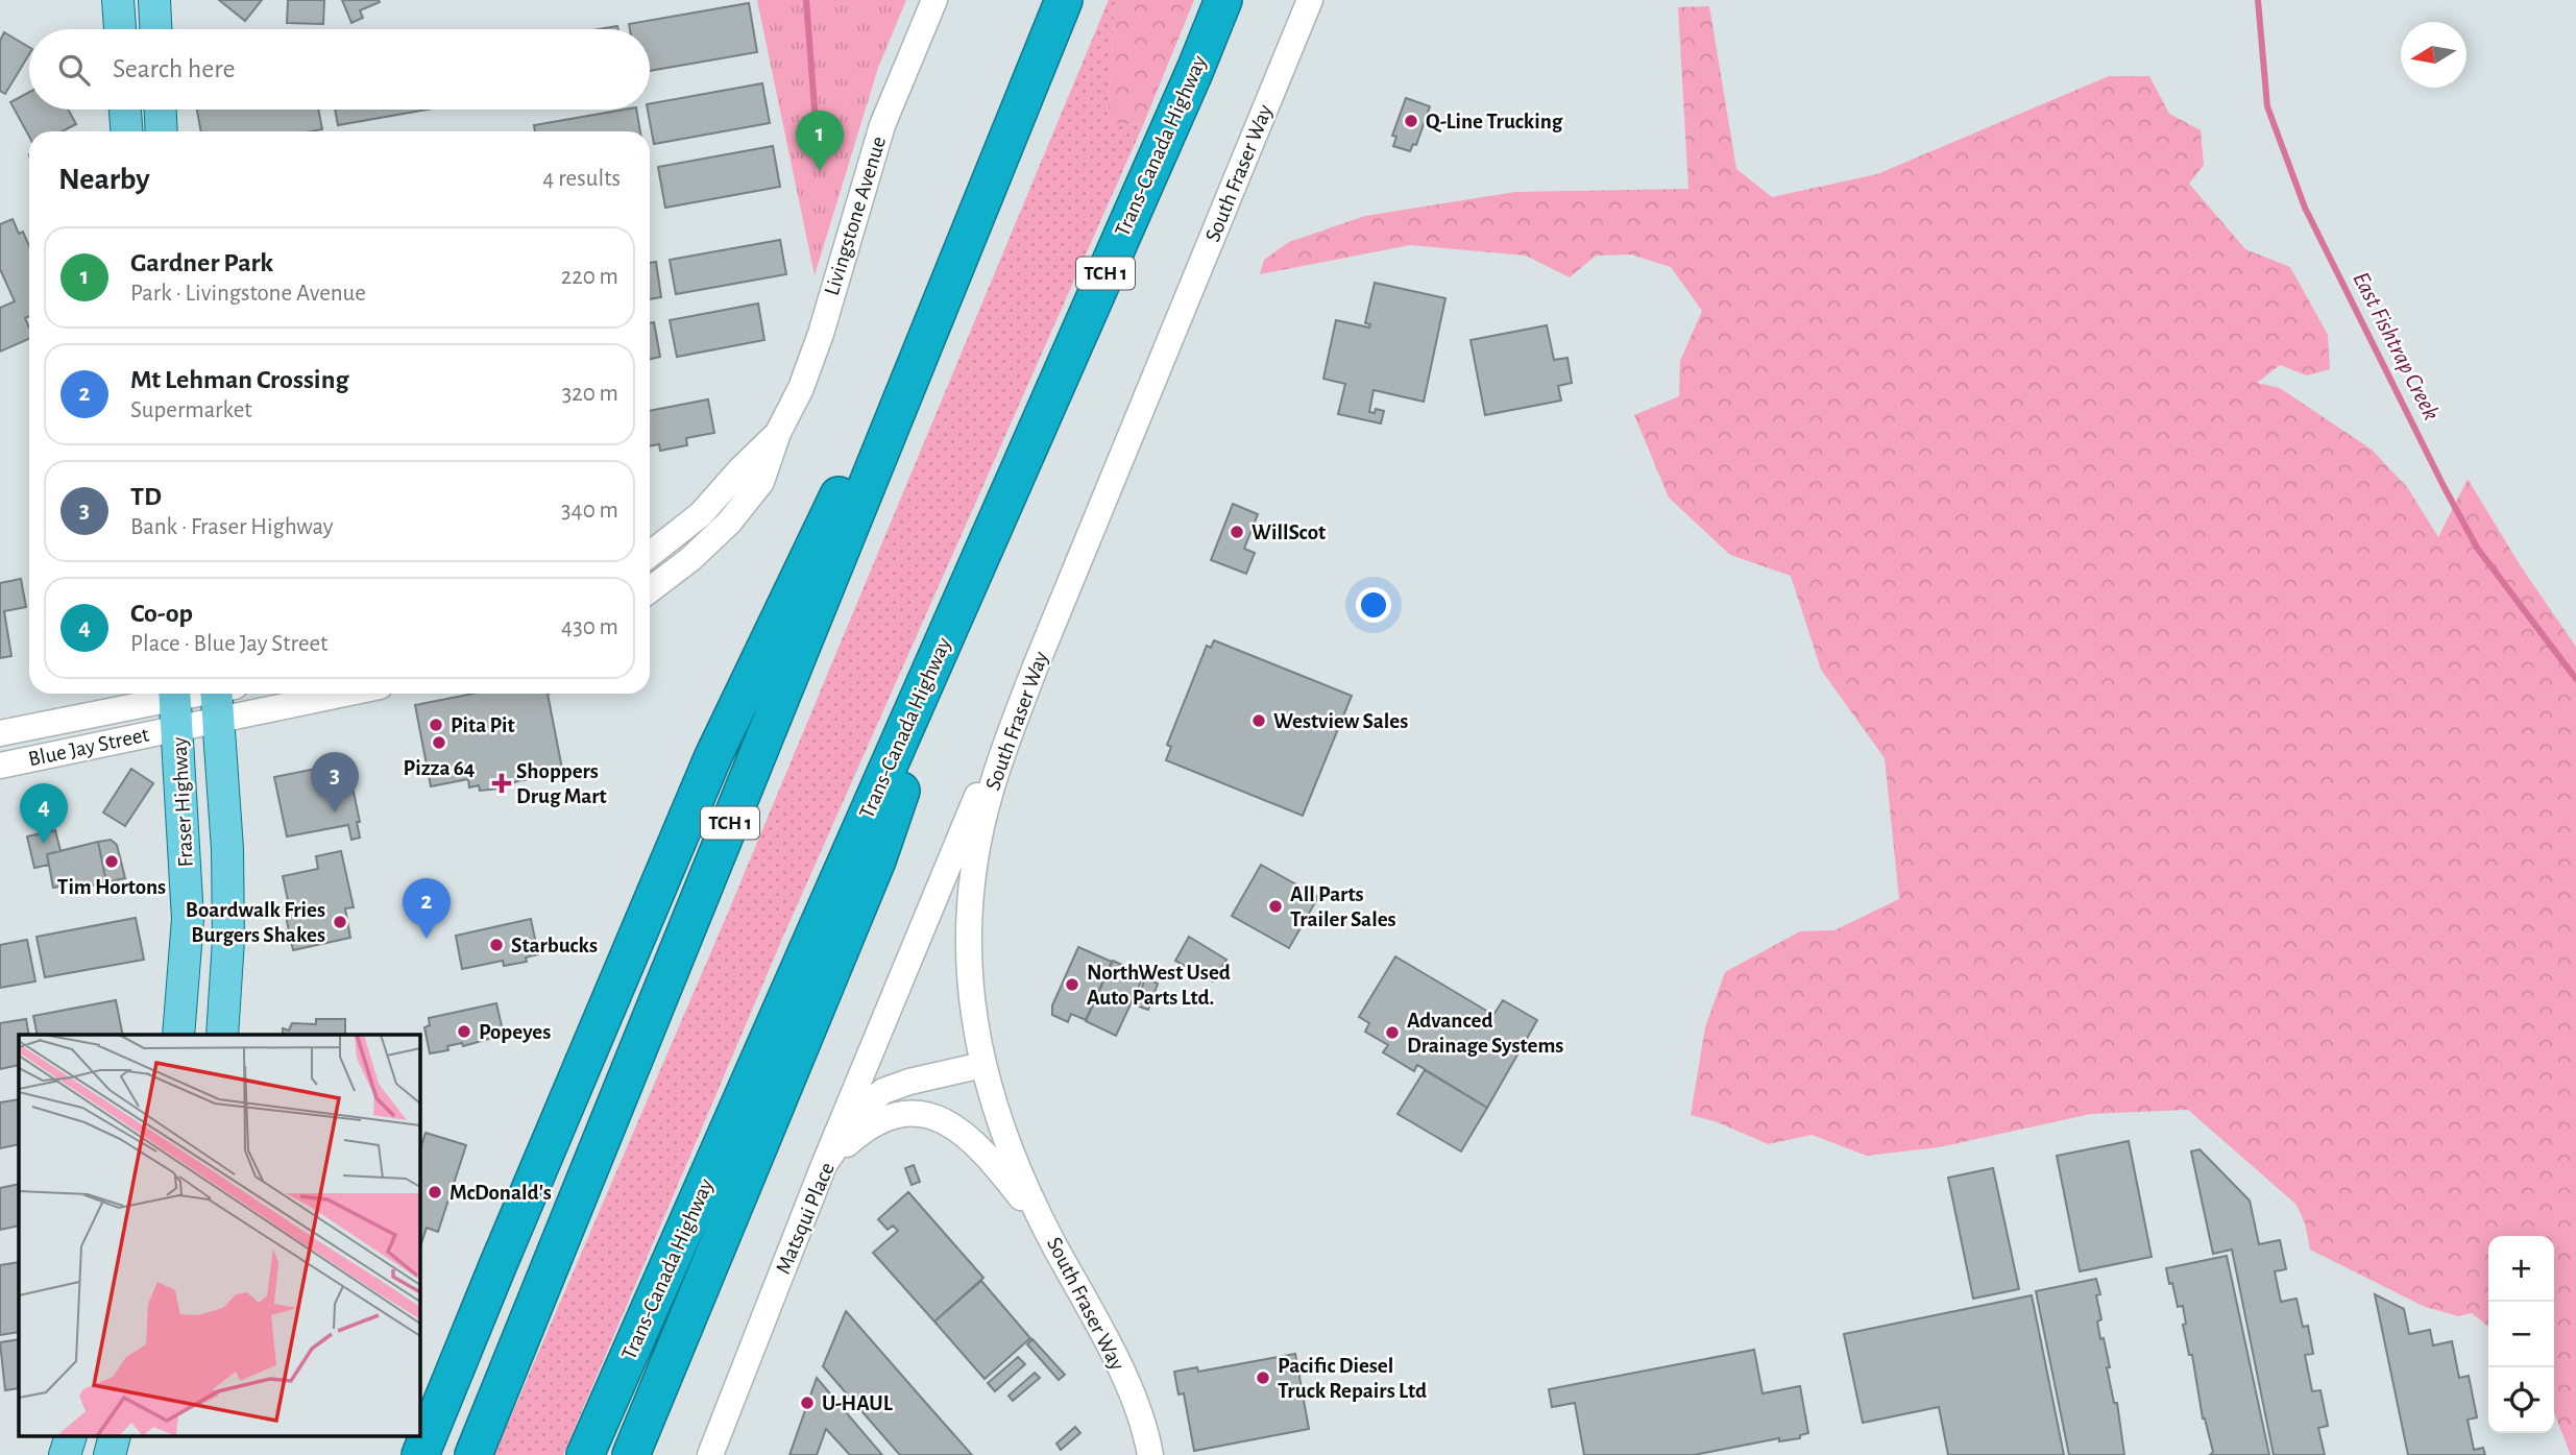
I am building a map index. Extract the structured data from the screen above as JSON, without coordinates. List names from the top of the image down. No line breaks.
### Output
{"streets":{"highway":["Trans-Canada Highway","TCH 1"],"main road":["Fraser Highway"],"street":["South Fraser Way","Livingstone Avenue","Blue Jay Street","Matsqui Place"]},"crossings":[["South Fraser Way","Matsqui Place"],["Blue Jay Street","Fraser Highway"]],"water":["East Fishtrap Creek"],"places":{"other":["Q-Line Trucking","WillScot","Westview Sales","Pita Pit","Pizza 64","Tim Hortons","All Parts Trailer Sales","Boardwalk Fries Burgers Shakes","Starbucks","NorthWest Used Auto Parts Ltd.","Popeyes","Advanced Drainage Systems","McDonald's","Pacific Diesel Truck Repairs Ltd","U-HAUL"],"health":["Shoppers Drug Mart"]},"north":"left","page":{"search":"Search here","pins":["1","3","4","2"],"heading":["Nearby","4 results"],"list":[{"mark":"1","name":"Gardner Park","note":"Park · Livingstone Avenue","value":"220 m"},{"mark":"2","name":"Mt Lehman Crossing","note":"Supermarket","value":"320 m"},{"mark":"3","name":"TD","note":"Bank · Fraser Highway","value":"340 m"},{"mark":"4","name":"Co-op","note":"Place · Blue Jay Street","value":"430 m"}],"map_buttons":["+","−"]}}
